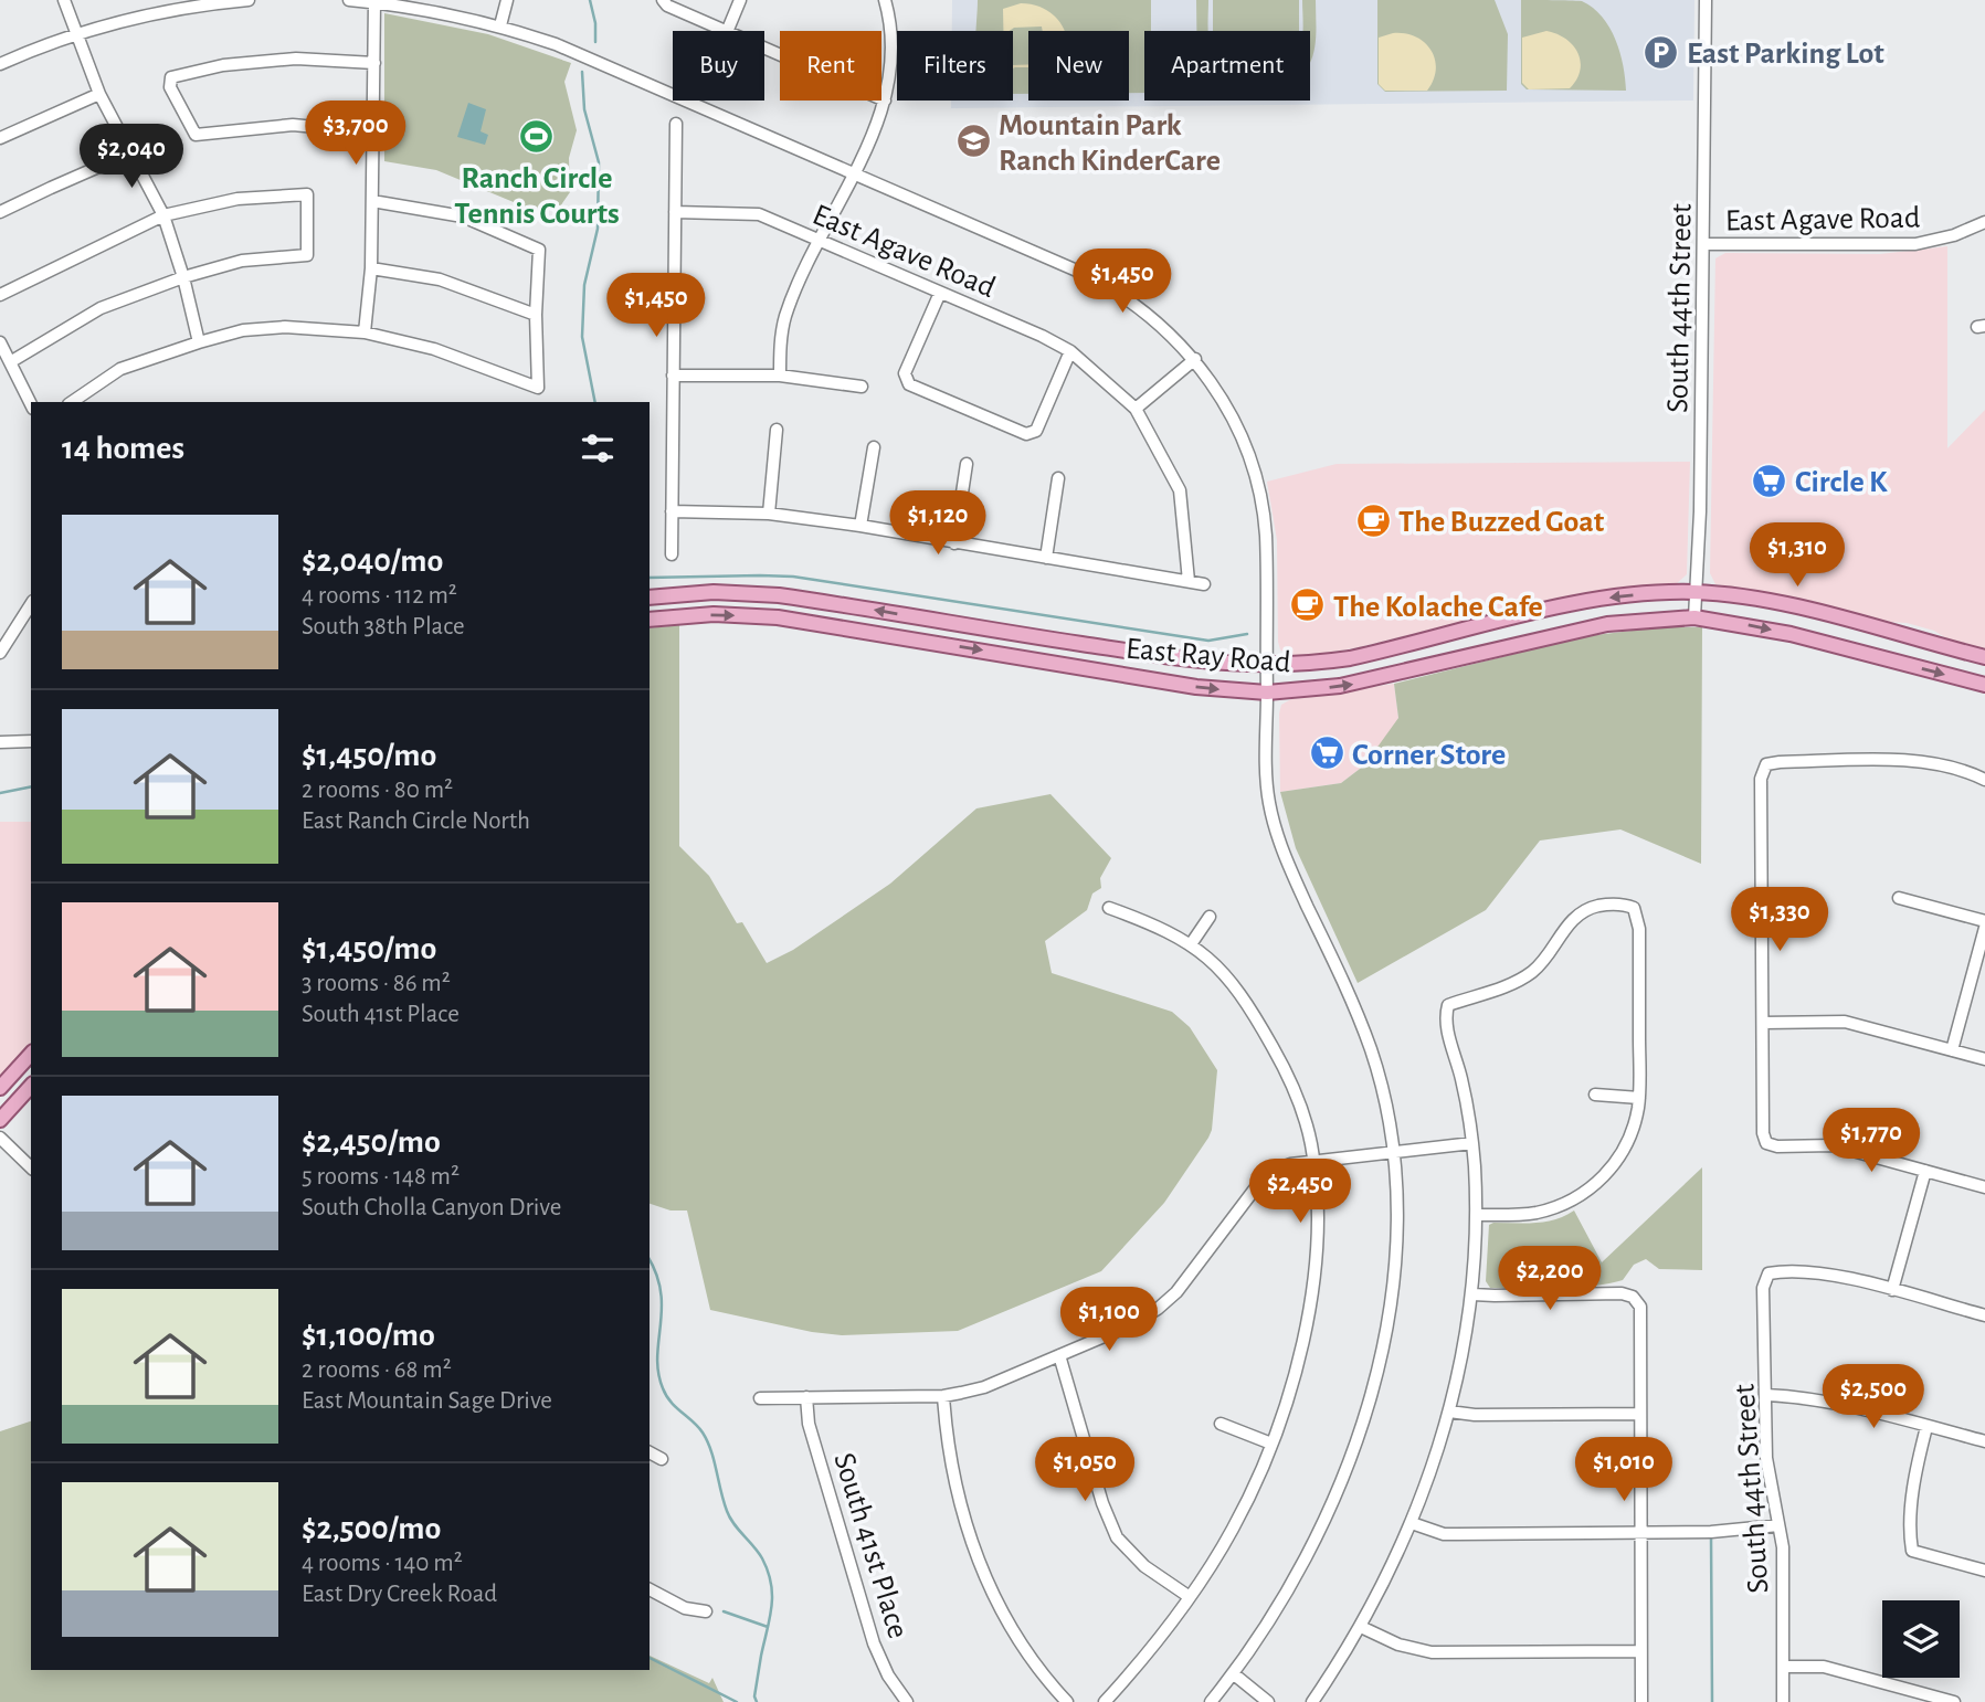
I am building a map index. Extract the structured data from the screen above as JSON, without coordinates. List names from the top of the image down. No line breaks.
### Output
{"streets":{"main road":["East Ray Road"],"street":["East Agave Road","South 44th Street","South 41st Place"]},"crossings":[["East Agave Road","South 44th Street"],["South 44th Street","East Ray Road"]],"places":{"parking":["East Parking Lot"],"sports":["Ranch Circle Tennis Courts"],"school or university":["Mountain Park Ranch KinderCare"],"supermarket":["Circle K","Corner Store"],"cafe":["The Buzzed Goat","The Kolache Cafe"]},"page":{"chip":["Buy","Rent","Filters","New","Apartment"],"price":["$3,700","$2,040","$1,450","$1,450","$1,120","$1,310","$1,330","$1,770","$2,450","$2,200","$1,100","$2,500","$1,050","$1,010"],"heading":"14 homes","list":[{"name":"$2,040/mo","note":"4 rooms · 112 m² · South 38th Place"},{"name":"$1,450/mo","note":"2 rooms · 80 m² · East Ranch Circle North"},{"name":"$1,450/mo","note":"3 rooms · 86 m² · South 41st Place"},{"name":"$2,450/mo","note":"5 rooms · 148 m² · South Cholla Canyon Drive"},{"name":"$1,100/mo","note":"2 rooms · 68 m² · East Mountain Sage Drive"},{"name":"$2,500/mo","note":"4 rooms · 140 m² · East Dry Creek Road"}]}}
